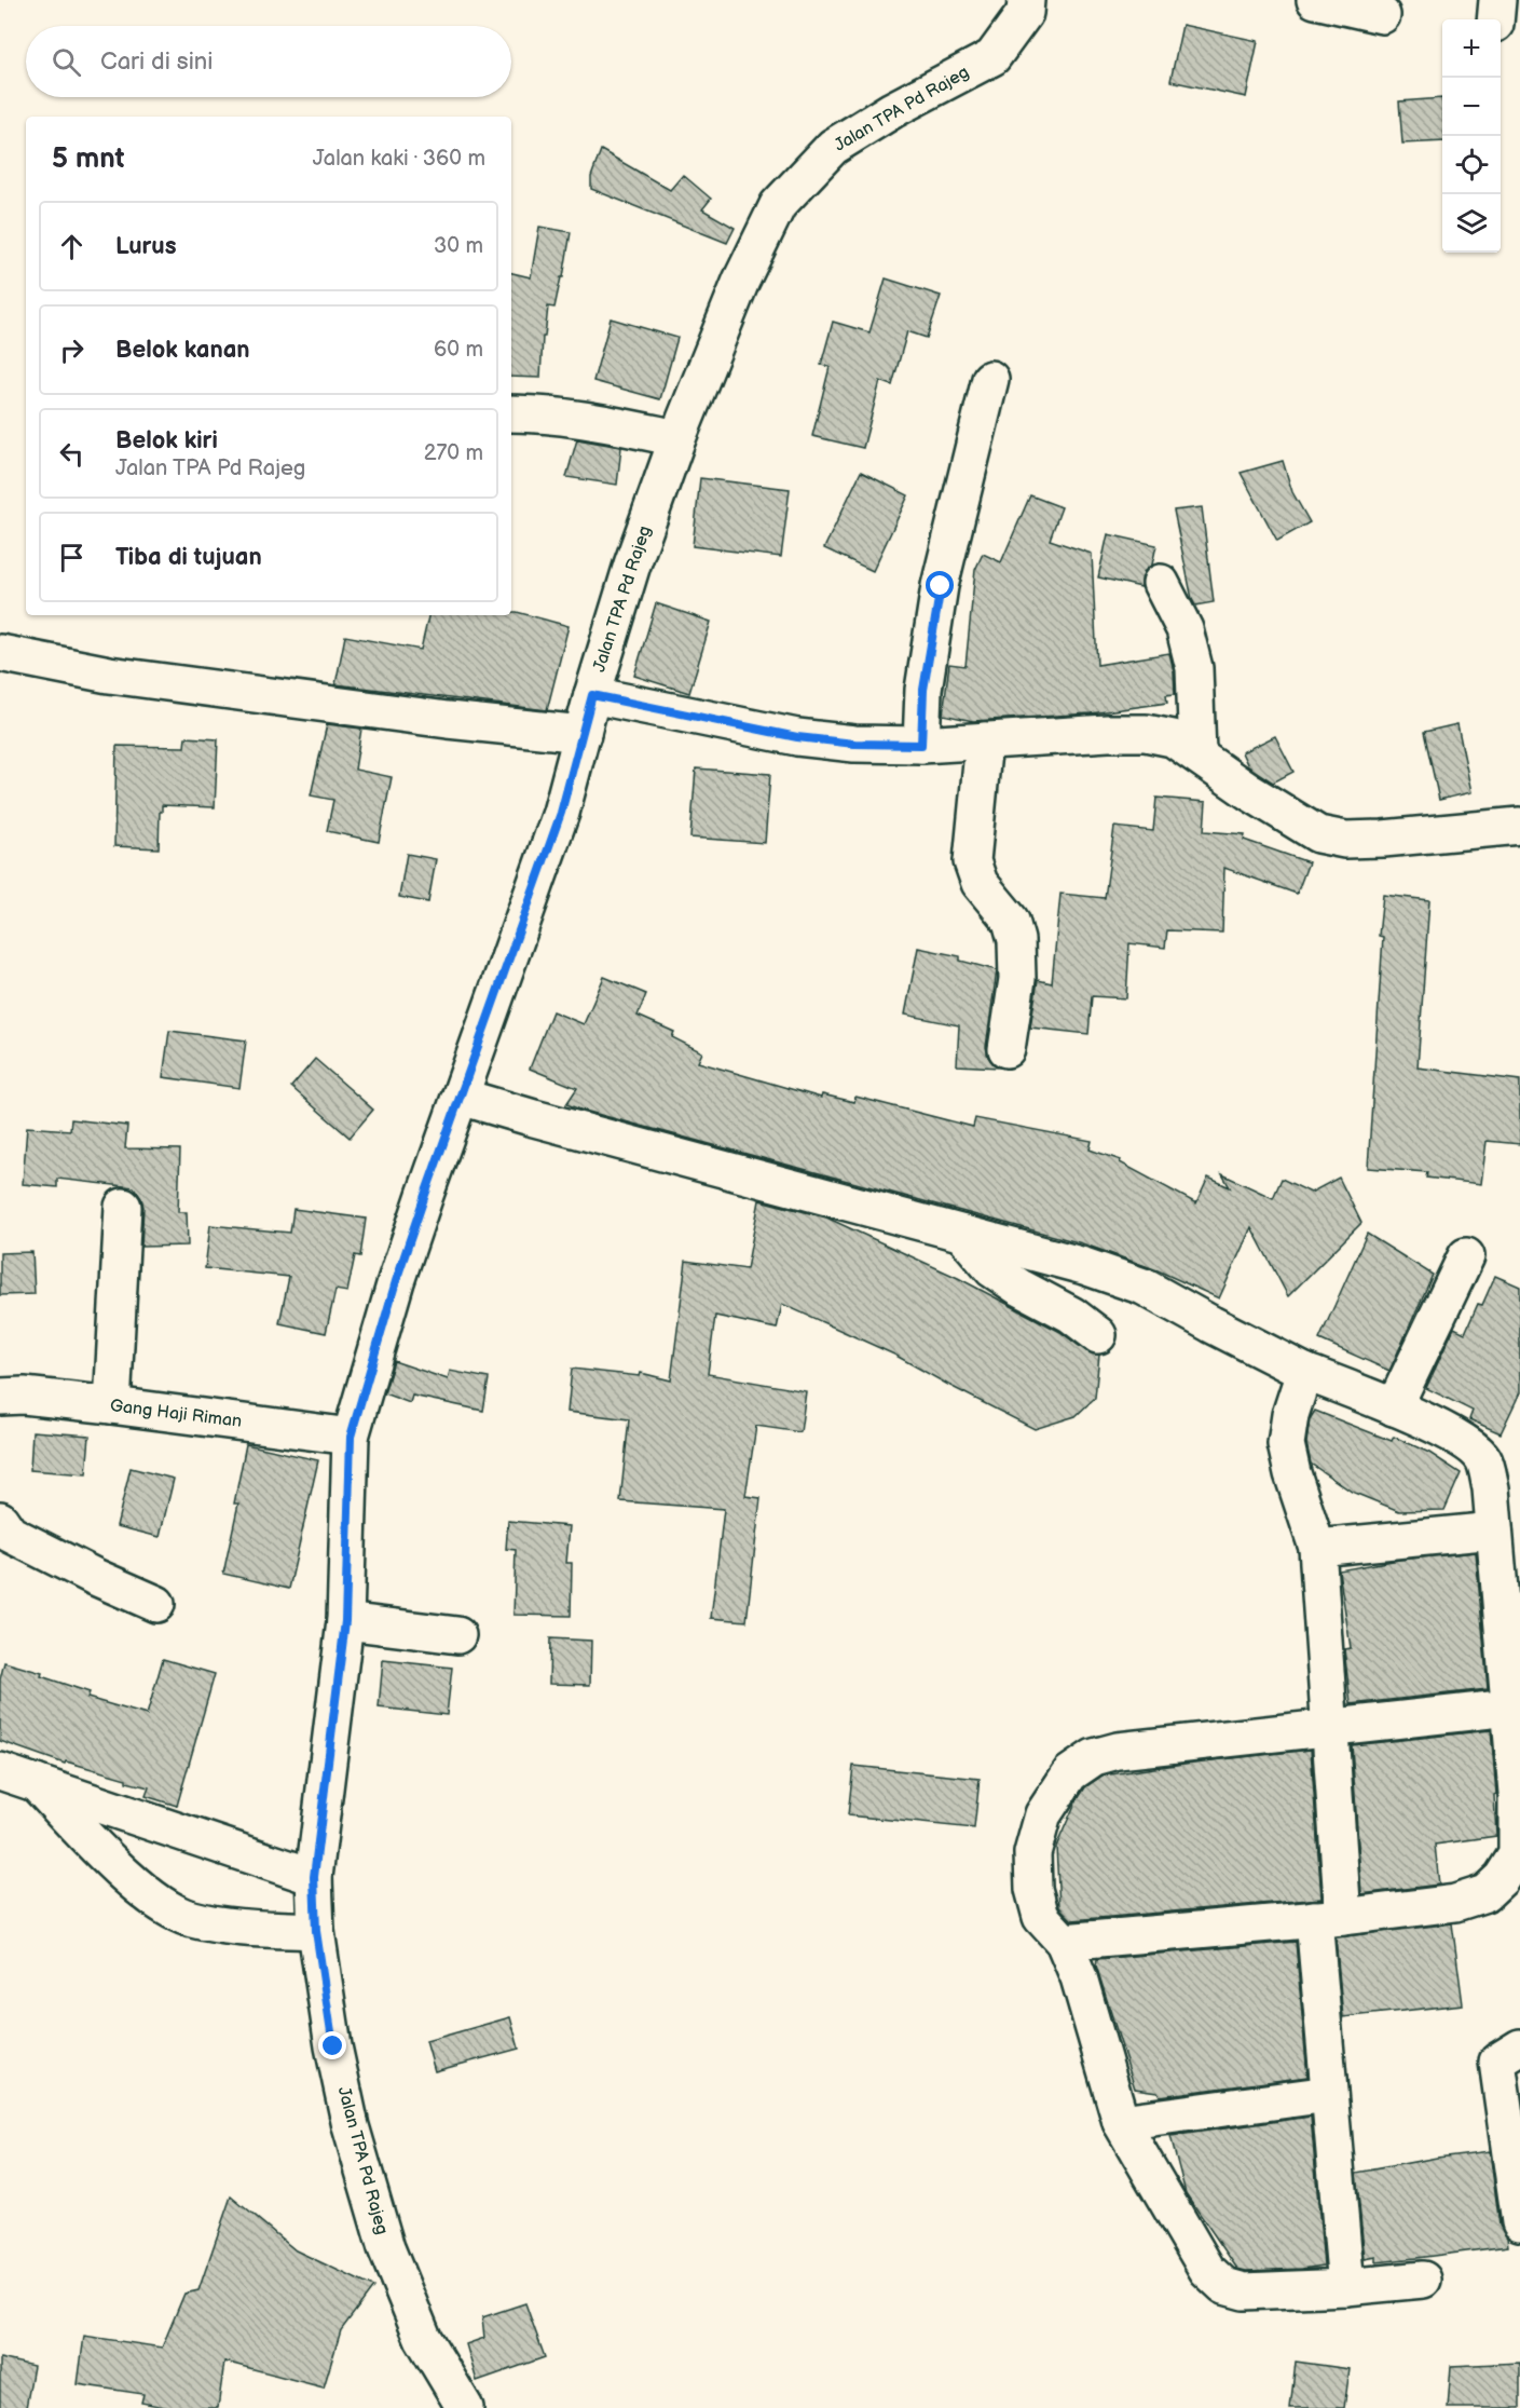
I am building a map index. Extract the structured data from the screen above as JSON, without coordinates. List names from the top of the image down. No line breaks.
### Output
{"streets":{"street":["Jalan TPA Pd Rajeg","Gang Haji Riman"]},"crossings":[["Jalan TPA Pd Rajeg","Gang Haji Riman"]],"page":{"map_buttons":["+","−"],"search":"Cari di sini","heading":["5 mnt","Jalan kaki · 360 m"],"list":[["Lurus","30 m"],["Belok kanan","60 m"],["Belok kiri","Jalan TPA Pd Rajeg","270 m"],"Tiba di tujuan"]}}
